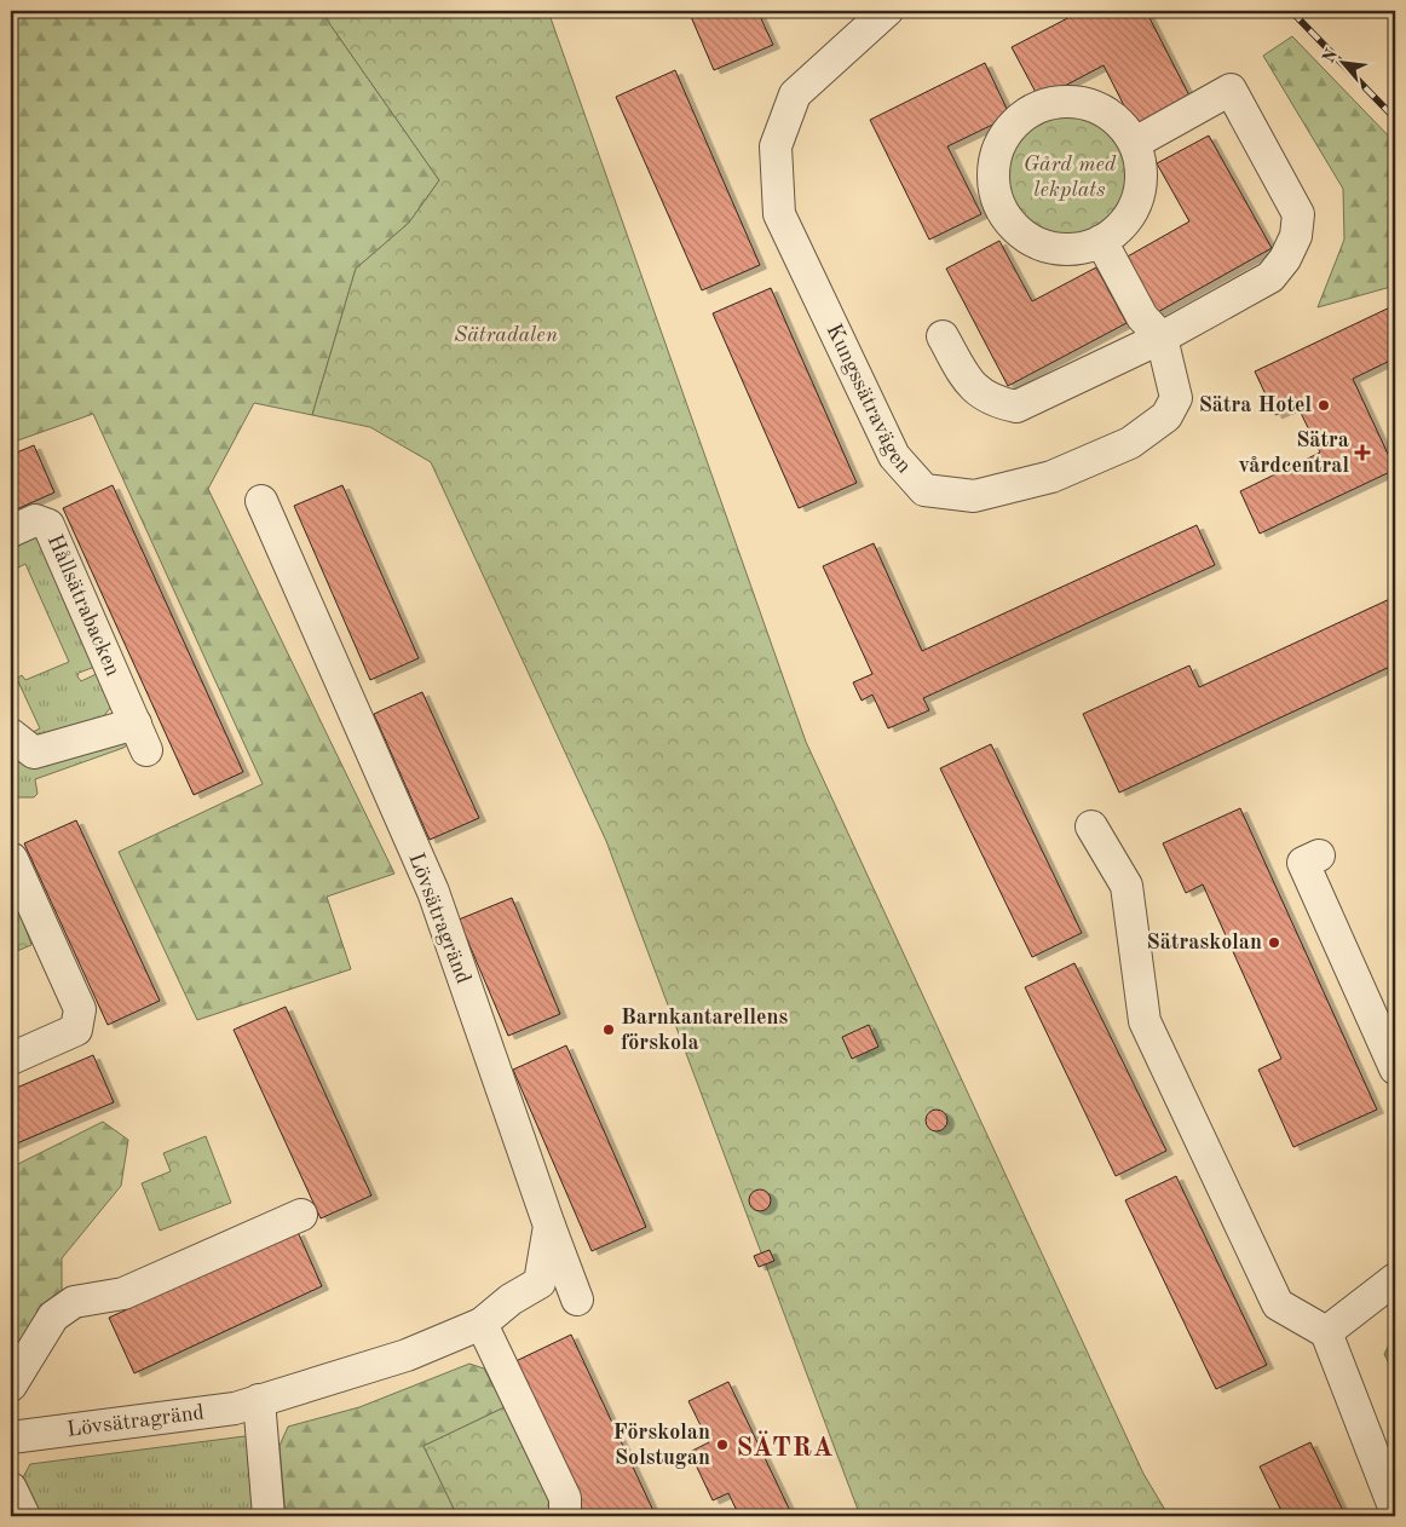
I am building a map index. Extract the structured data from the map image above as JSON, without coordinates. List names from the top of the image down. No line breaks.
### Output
{"streets":{"street":["Kungssätravägen","Hållsätrabacken","Lövsätragränd"]},"districts":["SÄTRA"],"parks":["Gård med lekplats","Sätradalen"],"places":{"other":["Sätra Hotel","Sätraskolan","Barnkantarellens förskola","Förskolan Solstugan"],"health":["Sätra vårdcentral"]},"north":"top left"}
